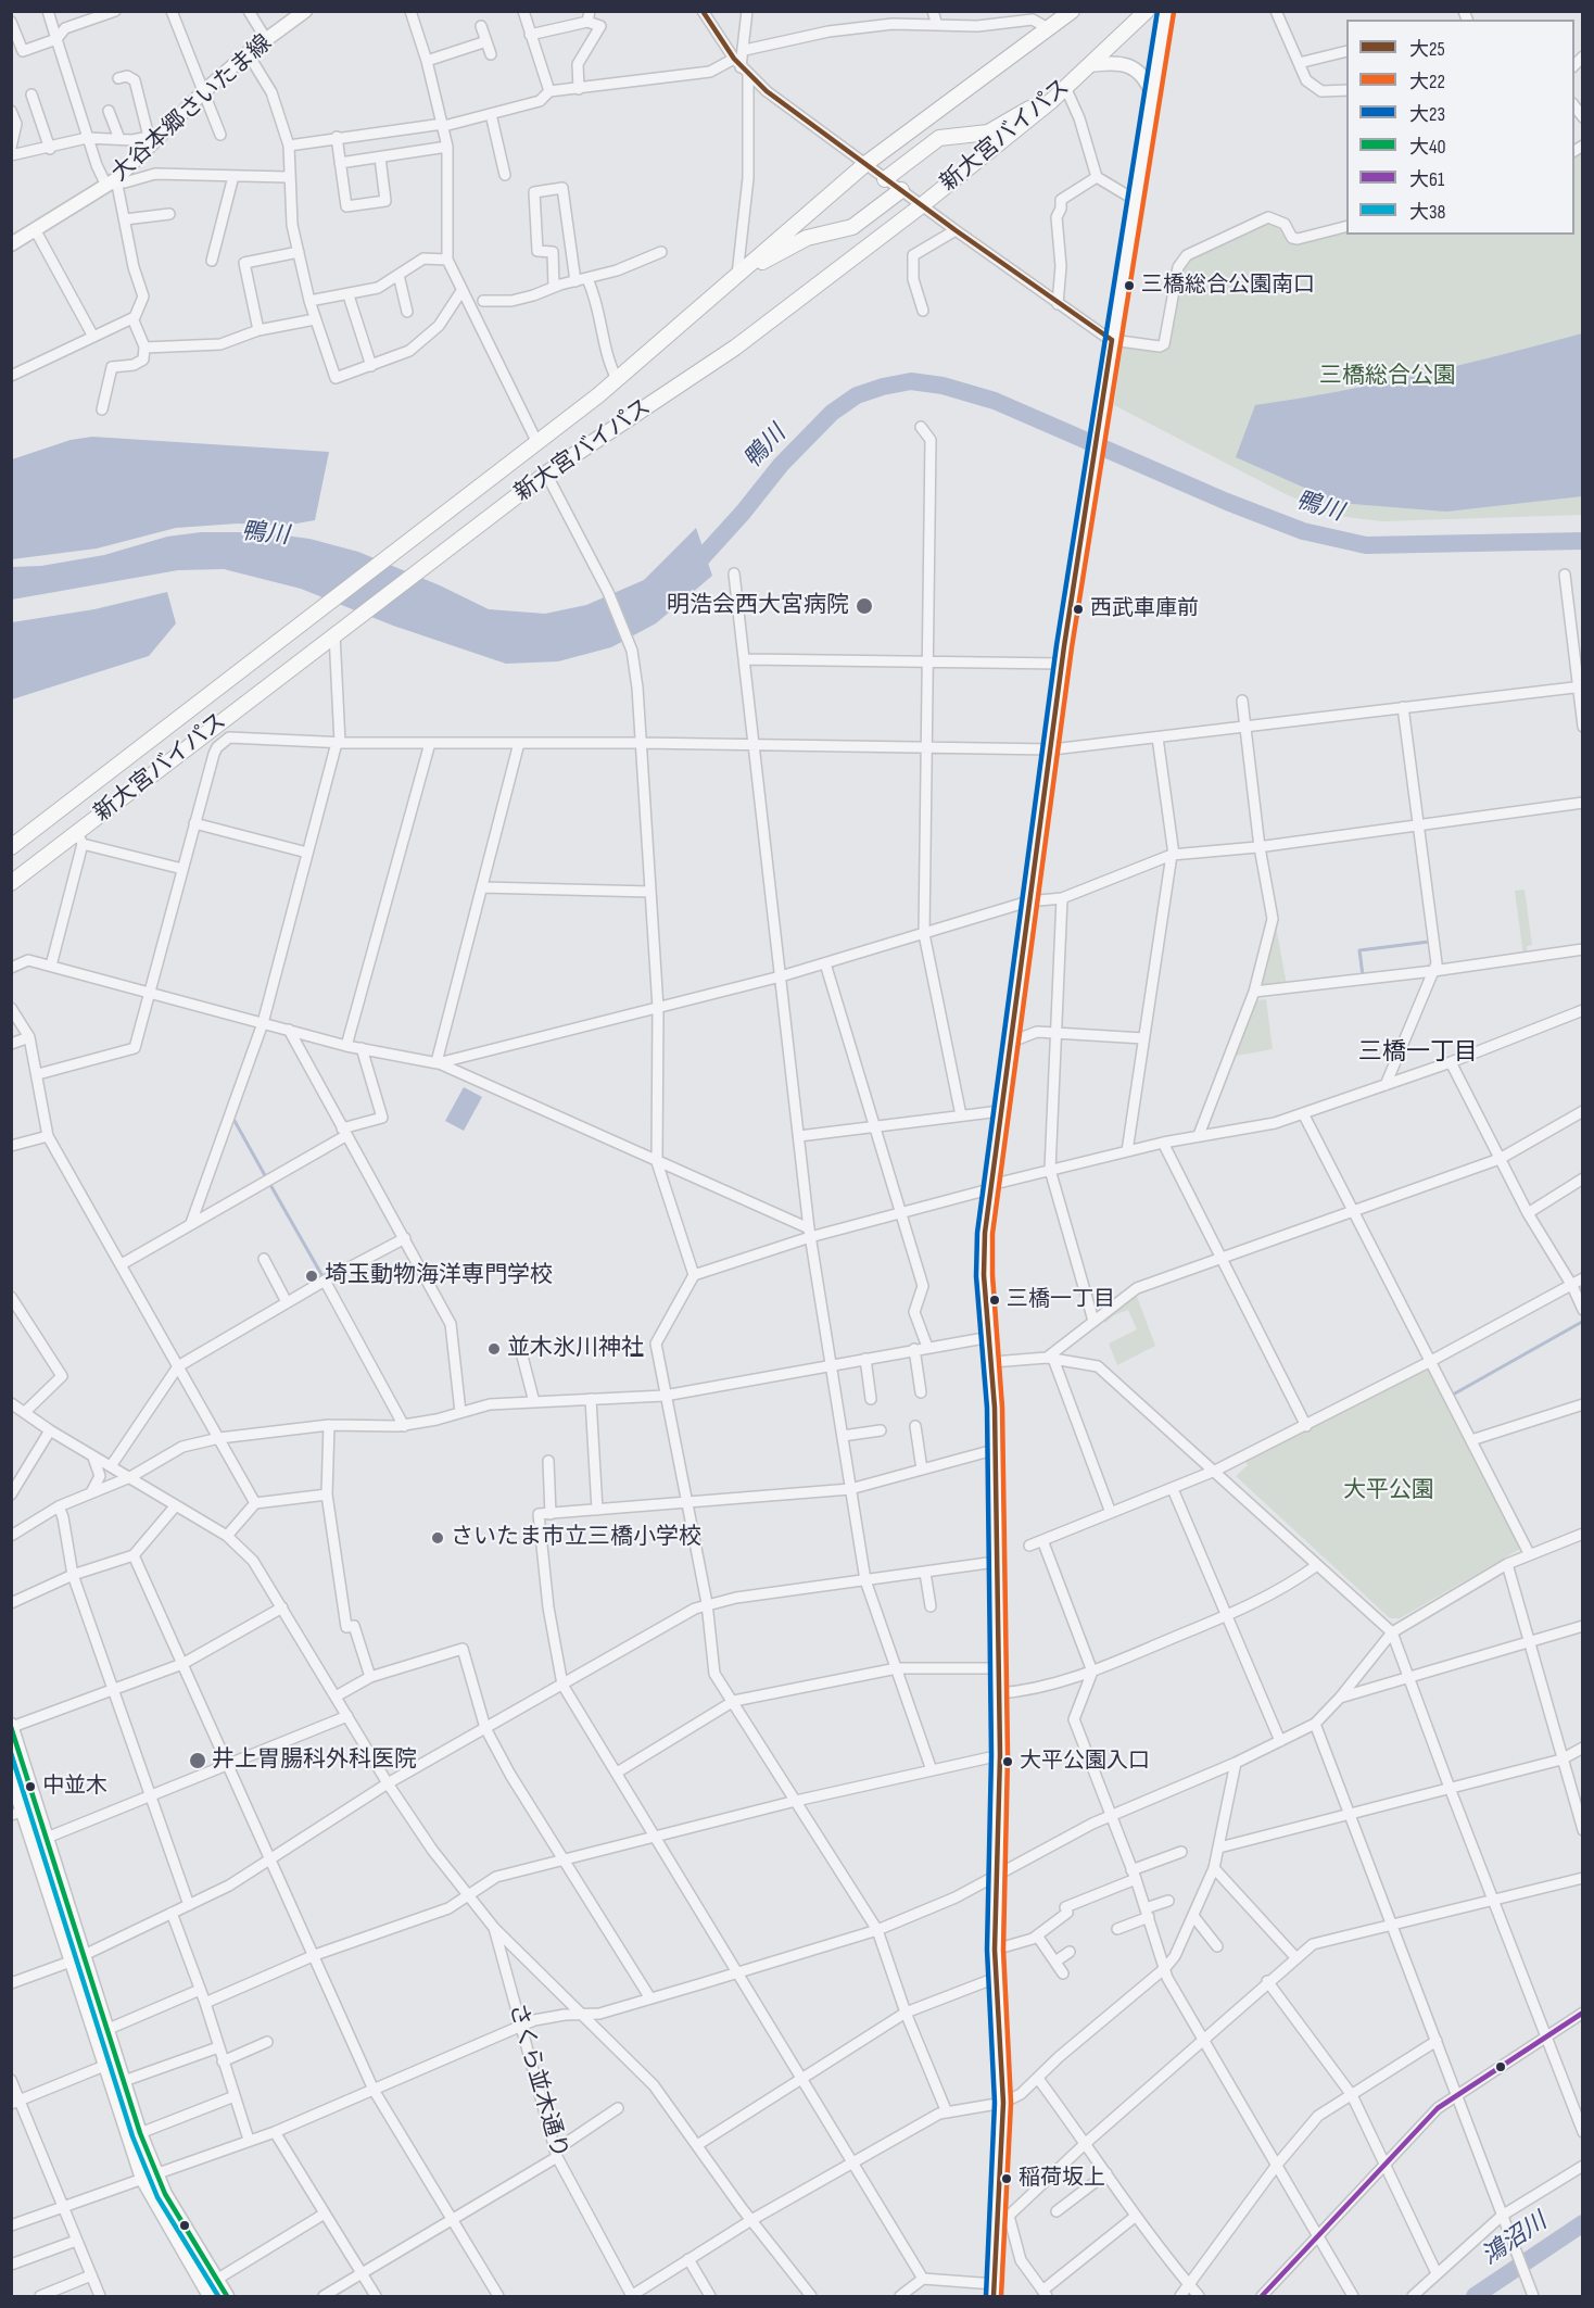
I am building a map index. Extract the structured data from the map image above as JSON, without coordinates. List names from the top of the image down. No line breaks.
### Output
{"streets":{"highway":["新大宮バイパス"],"main road":["大谷本郷さいたま線"],"street":["さくら並木通り"]},"districts":["三橋一丁目"],"water":["鴨川","鴻沼川"],"parks":["三橋総合公園","大平公園"],"places":["三橋総合公園南口","明浩会西大宮病院","西武車庫前","埼玉動物海洋専門学校","三橋一丁目","並木氷川神社","さいたま市立三橋小学校","井上胃腸科外科医院","大平公園入口","中並木","稲荷坂上"],"lines":["transit line 大25","transit line 大23","transit line 大22","transit line 大40","transit line 大38","transit line 大61"],"legend":["大25","大22","大23","大40","大61","大38"]}
